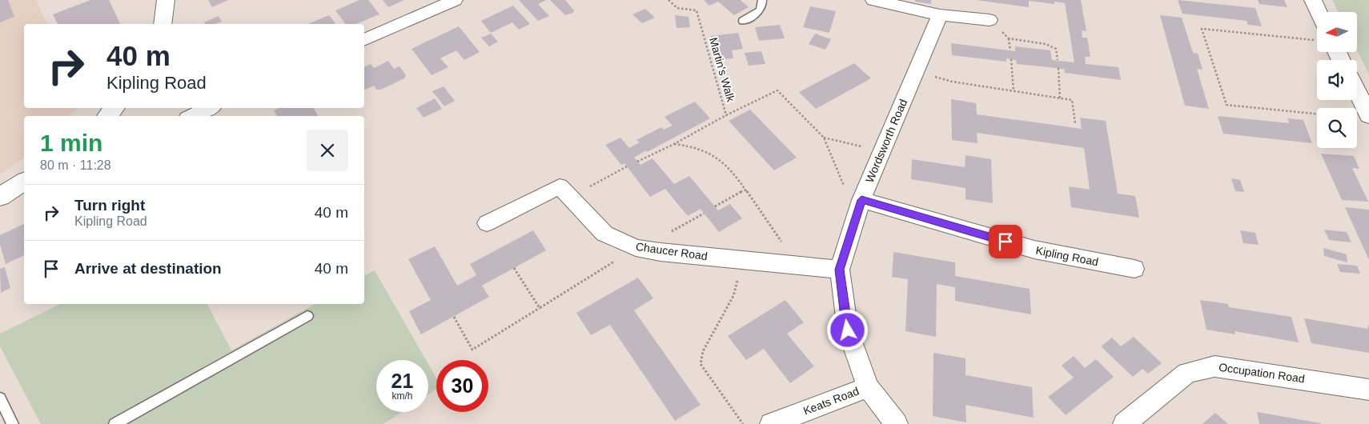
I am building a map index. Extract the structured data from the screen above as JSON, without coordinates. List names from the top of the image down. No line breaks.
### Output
{"streets":{"street":["Wordsworth Road","Chaucer Road","Kipling Road","Occupation Road","Keats Road"],"path":["Martin's Walk"]},"crossings":[["Martin's Walk","Wordsworth Road"],["Martin's Walk","Kipling Road"],["Wordsworth Road","Chaucer Road"],["Wordsworth Road","Kipling Road"],["Wordsworth Road","Keats Road"]],"north":"left","page":{"turn":["40 m","Kipling Road"],"heading":["1 min","80 m · 11:28"],"list":[{"name":"Turn right","note":"Kipling Road","value":"40 m"},{"name":"Arrive at destination","value":"40 m"}],"speed":"21 km/h","limit":"30"}}
